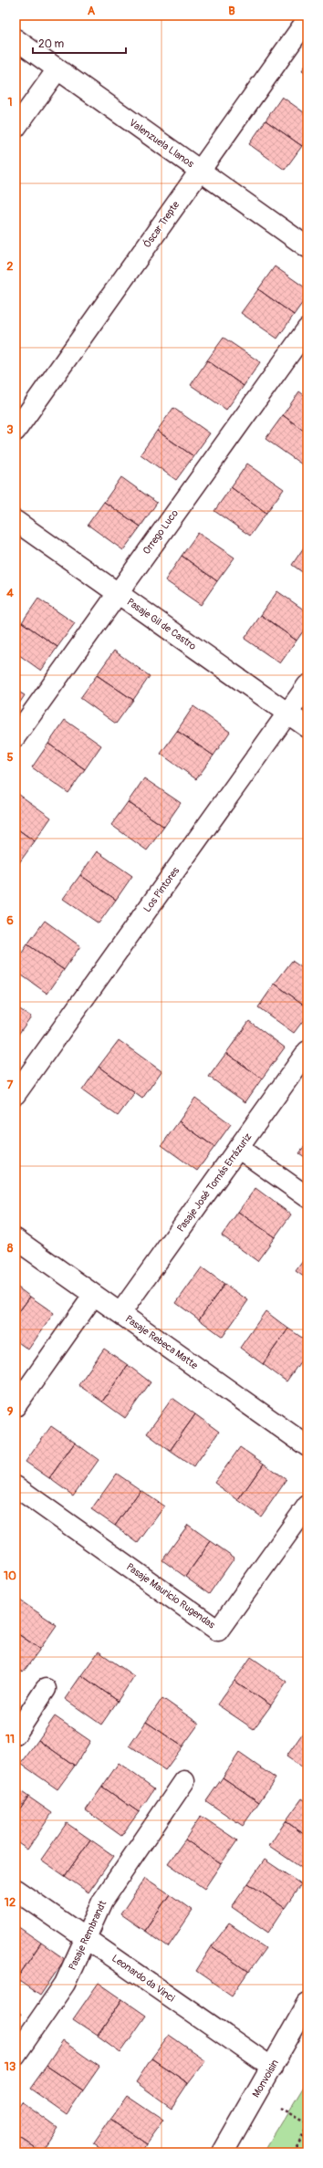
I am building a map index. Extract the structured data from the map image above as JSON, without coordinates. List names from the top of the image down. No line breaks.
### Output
{"streets":{"street":["Valenzuela Llanos","Óscar Trepte","Orrego Luco","Pasaje Gil de Castro","Los Pintores","Pasaje José Tomás Errázuriz","Pasaje Rebeca Matte","Pasaje Mauricio Rugendas","Pasaje Rembrandt","Leonardo da Vinci","Monvoisin"]},"crossings":[["Valenzuela Llanos","Óscar Trepte"],["Orrego Luco","Pasaje Gil de Castro"],["Pasaje Gil de Castro","Los Pintores"],["Pasaje José Tomás Errázuriz","Pasaje Rebeca Matte"],["Pasaje Rembrandt","Leonardo da Vinci"],["Leonardo da Vinci","Monvoisin"]],"scale_bar":"20 m","grid":{"columns":["A","B"],"rows":["1","2","3","4","5","6","7","8","9","10","11","12","13"]}}
